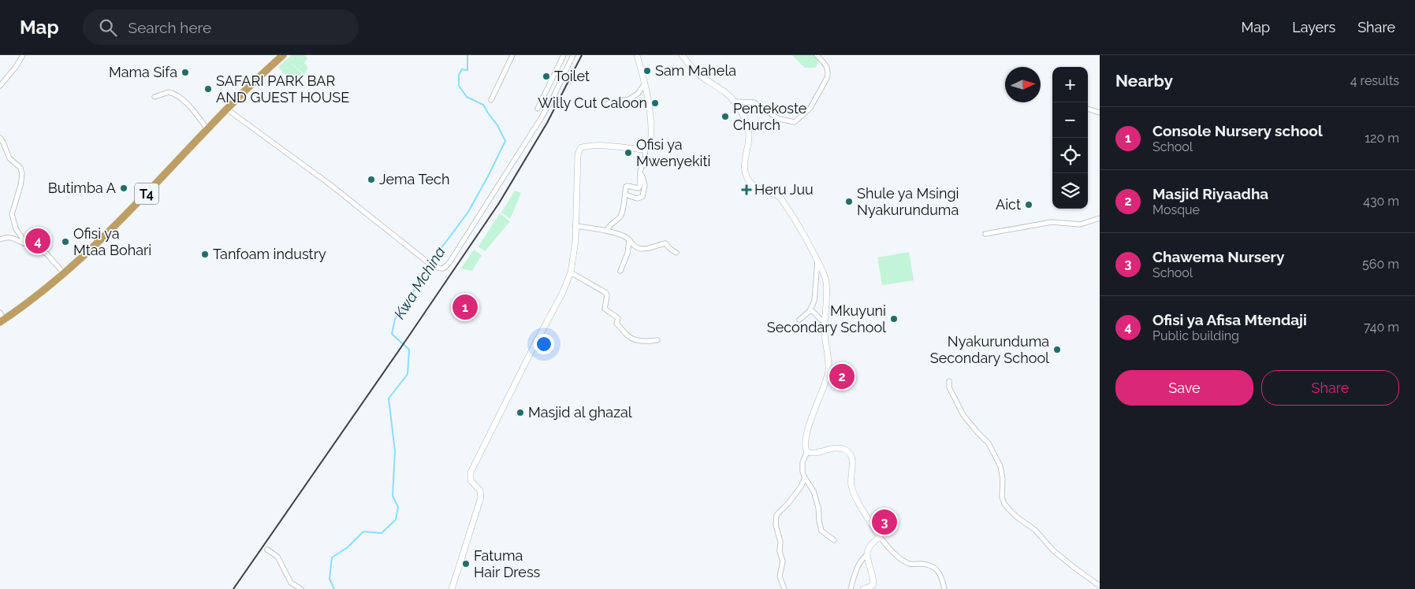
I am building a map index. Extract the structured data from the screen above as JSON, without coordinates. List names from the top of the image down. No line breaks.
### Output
{"streets":{"highway":["T4"]},"water":["Kwa Mchina"],"places":{"other":["Sam Mahela","Mama Sifa","Toilet","SAFARI PARK BAR AND GUEST HOUSE","Willy Cut Caloon","Pentekoste Church","Ofisi ya Mwenyekiti","Jema Tech","Butimba A","Shule ya Msingi Nyakurunduma","Aict","Ofisi ya Mtaa Bohari","Tanfoam industry","Mkuyuni Secondary School","Nyakurunduma Secondary School","Masjid al ghazal","Fatuma Hair Dress"],"health":["Heru Juu"]},"north":"right","page":{"header":"Map","search":"Search here","nav":["Map","Layers","Share"],"heading":["Nearby","4 results"],"map_buttons":["+","−"],"list":[{"mark":"1","name":"Console Nursery school","note":"School","value":"120 m"},{"mark":"2","name":"Masjid Riyaadha","note":"Mosque","value":"430 m"},{"mark":"3","name":"Chawema Nursery","note":"School","value":"560 m"},{"mark":"4","name":"Ofisi ya Afisa Mtendaji","note":"Public building","value":"740 m"}],"pins":["4","1","2","3"],"buttons":["Save","Share"]}}
